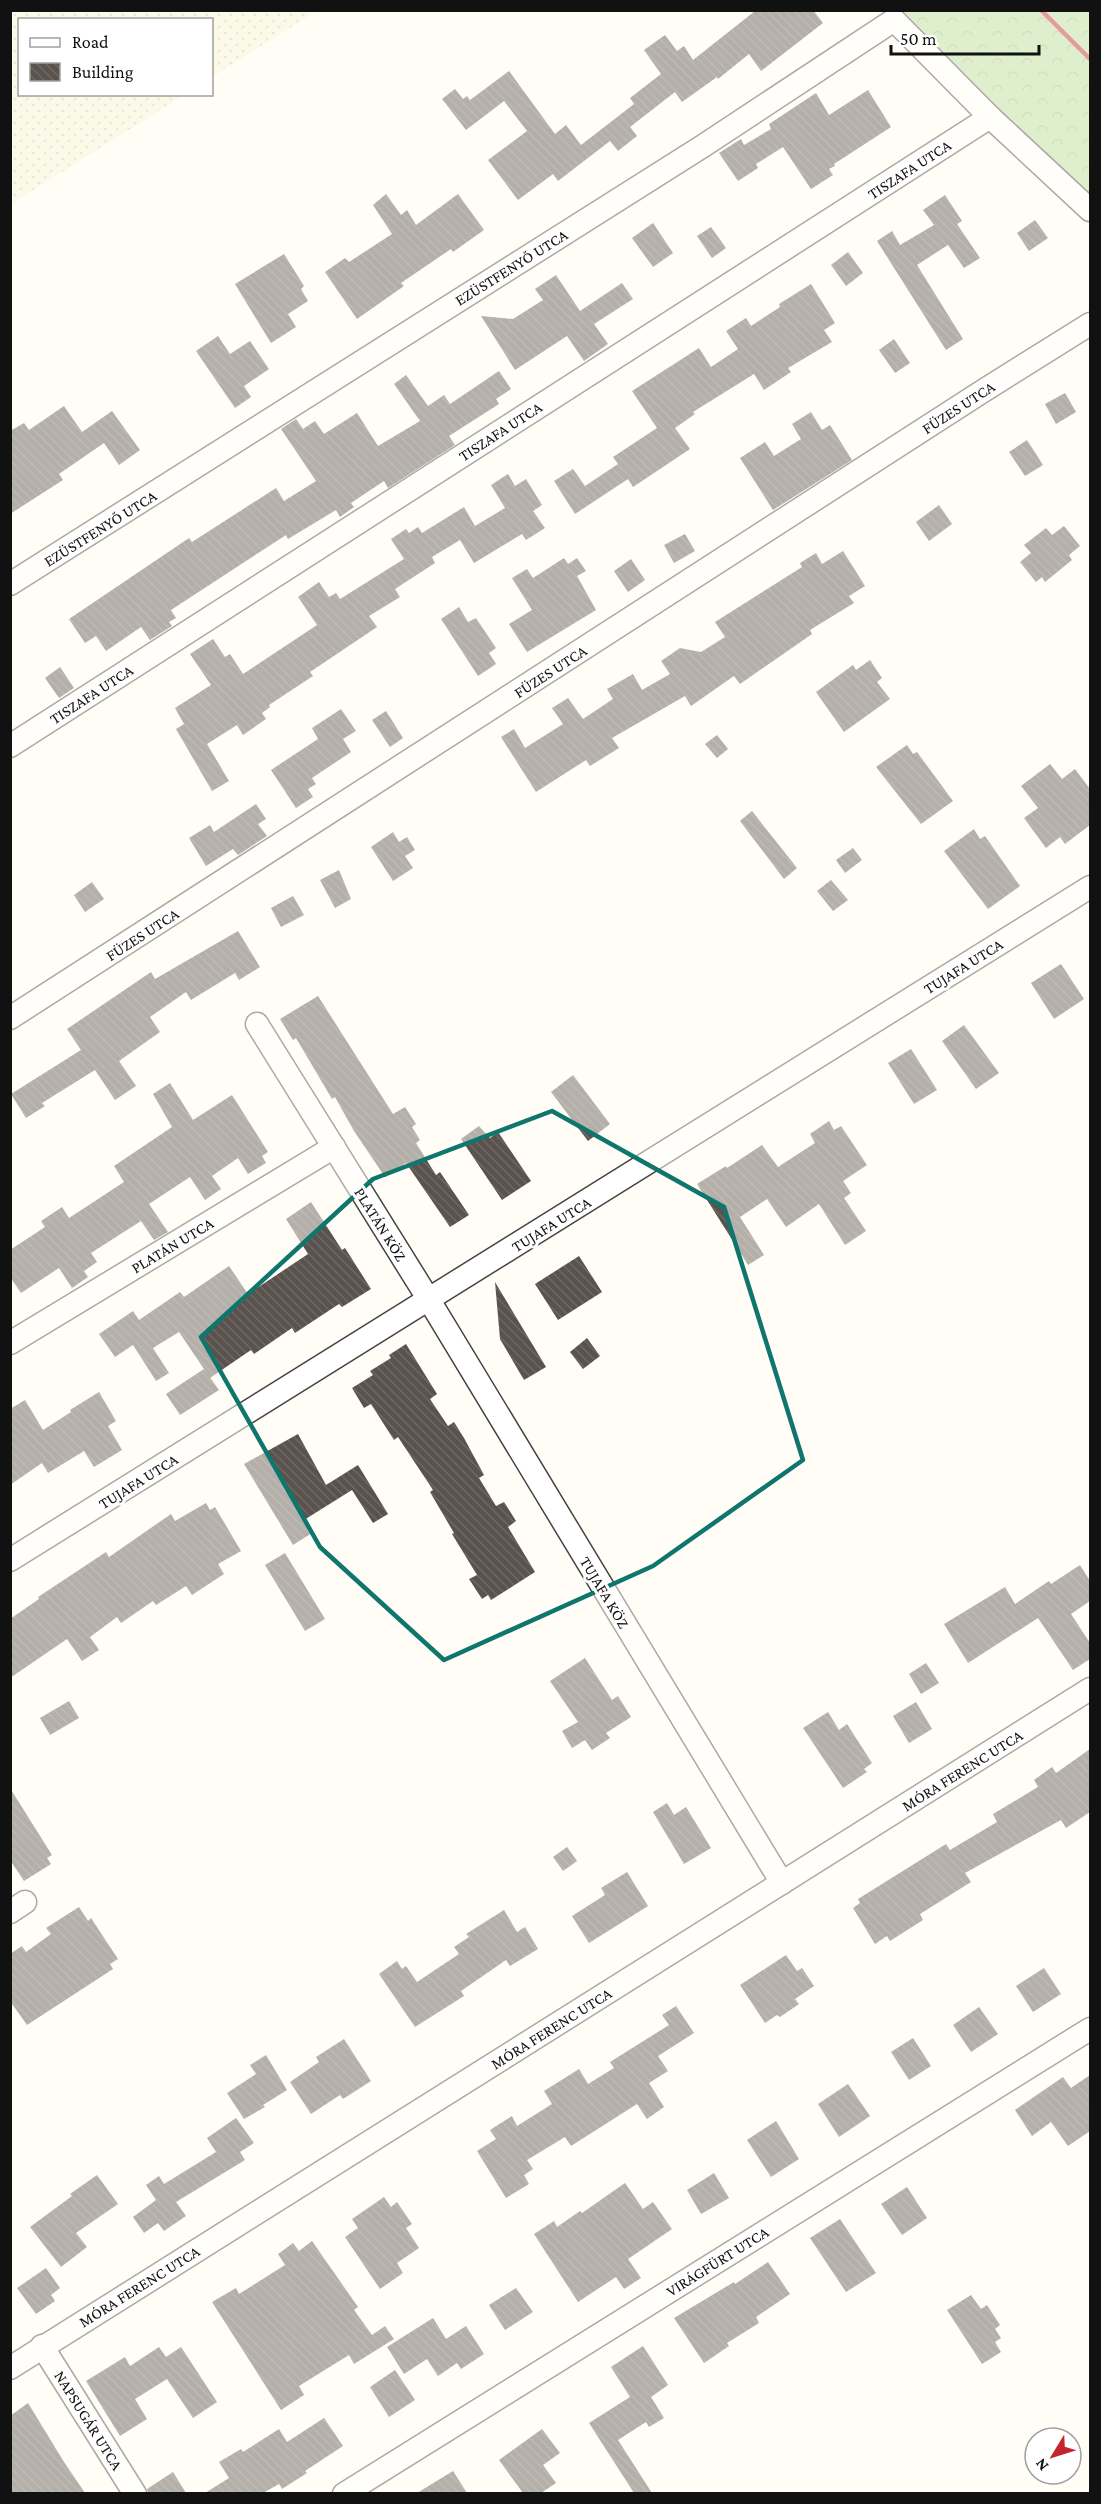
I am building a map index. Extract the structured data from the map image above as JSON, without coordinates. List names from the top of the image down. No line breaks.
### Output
{"streets":{"street":["TISZAFA UTCA","EZÜSTFENYŐ UTCA","FÜZES UTCA","TUJAFA UTCA","PLATÁN KÖZ","PLATÁN UTCA","TUJAFA KÖZ","MÓRA FERENC UTCA","VIRÁGFÜRT UTCA","NAPSUGÁR UTCA"]},"crossings":[["TISZAFA UTCA","EZÜSTFENYŐ UTCA"],["TUJAFA UTCA","PLATÁN KÖZ"],["TUJAFA UTCA","TUJAFA KÖZ"],["PLATÁN KÖZ","PLATÁN UTCA"],["PLATÁN KÖZ","TUJAFA KÖZ"],["TUJAFA KÖZ","MÓRA FERENC UTCA"],["MÓRA FERENC UTCA","NAPSUGÁR UTCA"]],"legend":["Road","Building"],"scale_bar":"50 m","north":"bottom left"}
